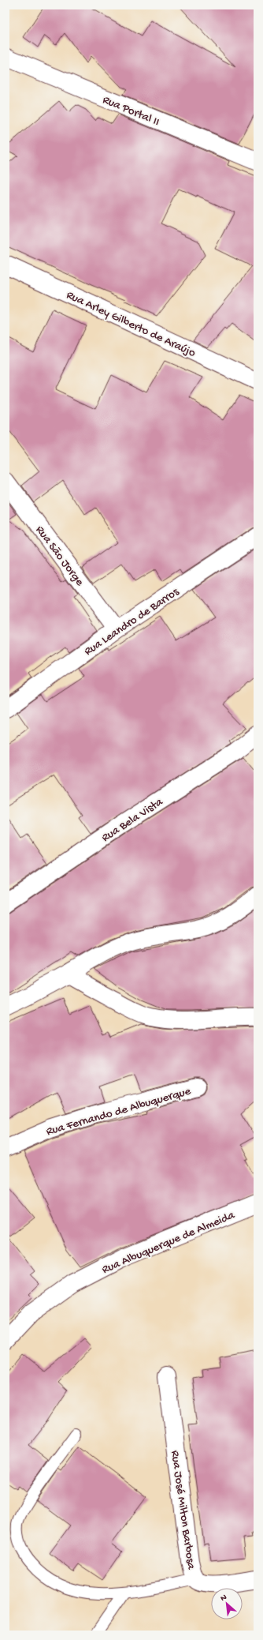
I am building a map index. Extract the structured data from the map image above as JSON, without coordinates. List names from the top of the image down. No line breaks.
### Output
{"streets":{"street":["Rua Portal II","Rua Arley Gilberto de Araújo","Rua São Jorge","Rua Leandro de Barros","Rua Bela Vista","Rua Fernando de Albuquerque","Rua Albuquerque de Almeida","Rua José Milton Barbosa"]},"crossings":[["Rua São Jorge","Rua Leandro de Barros"]],"north":"top left"}
